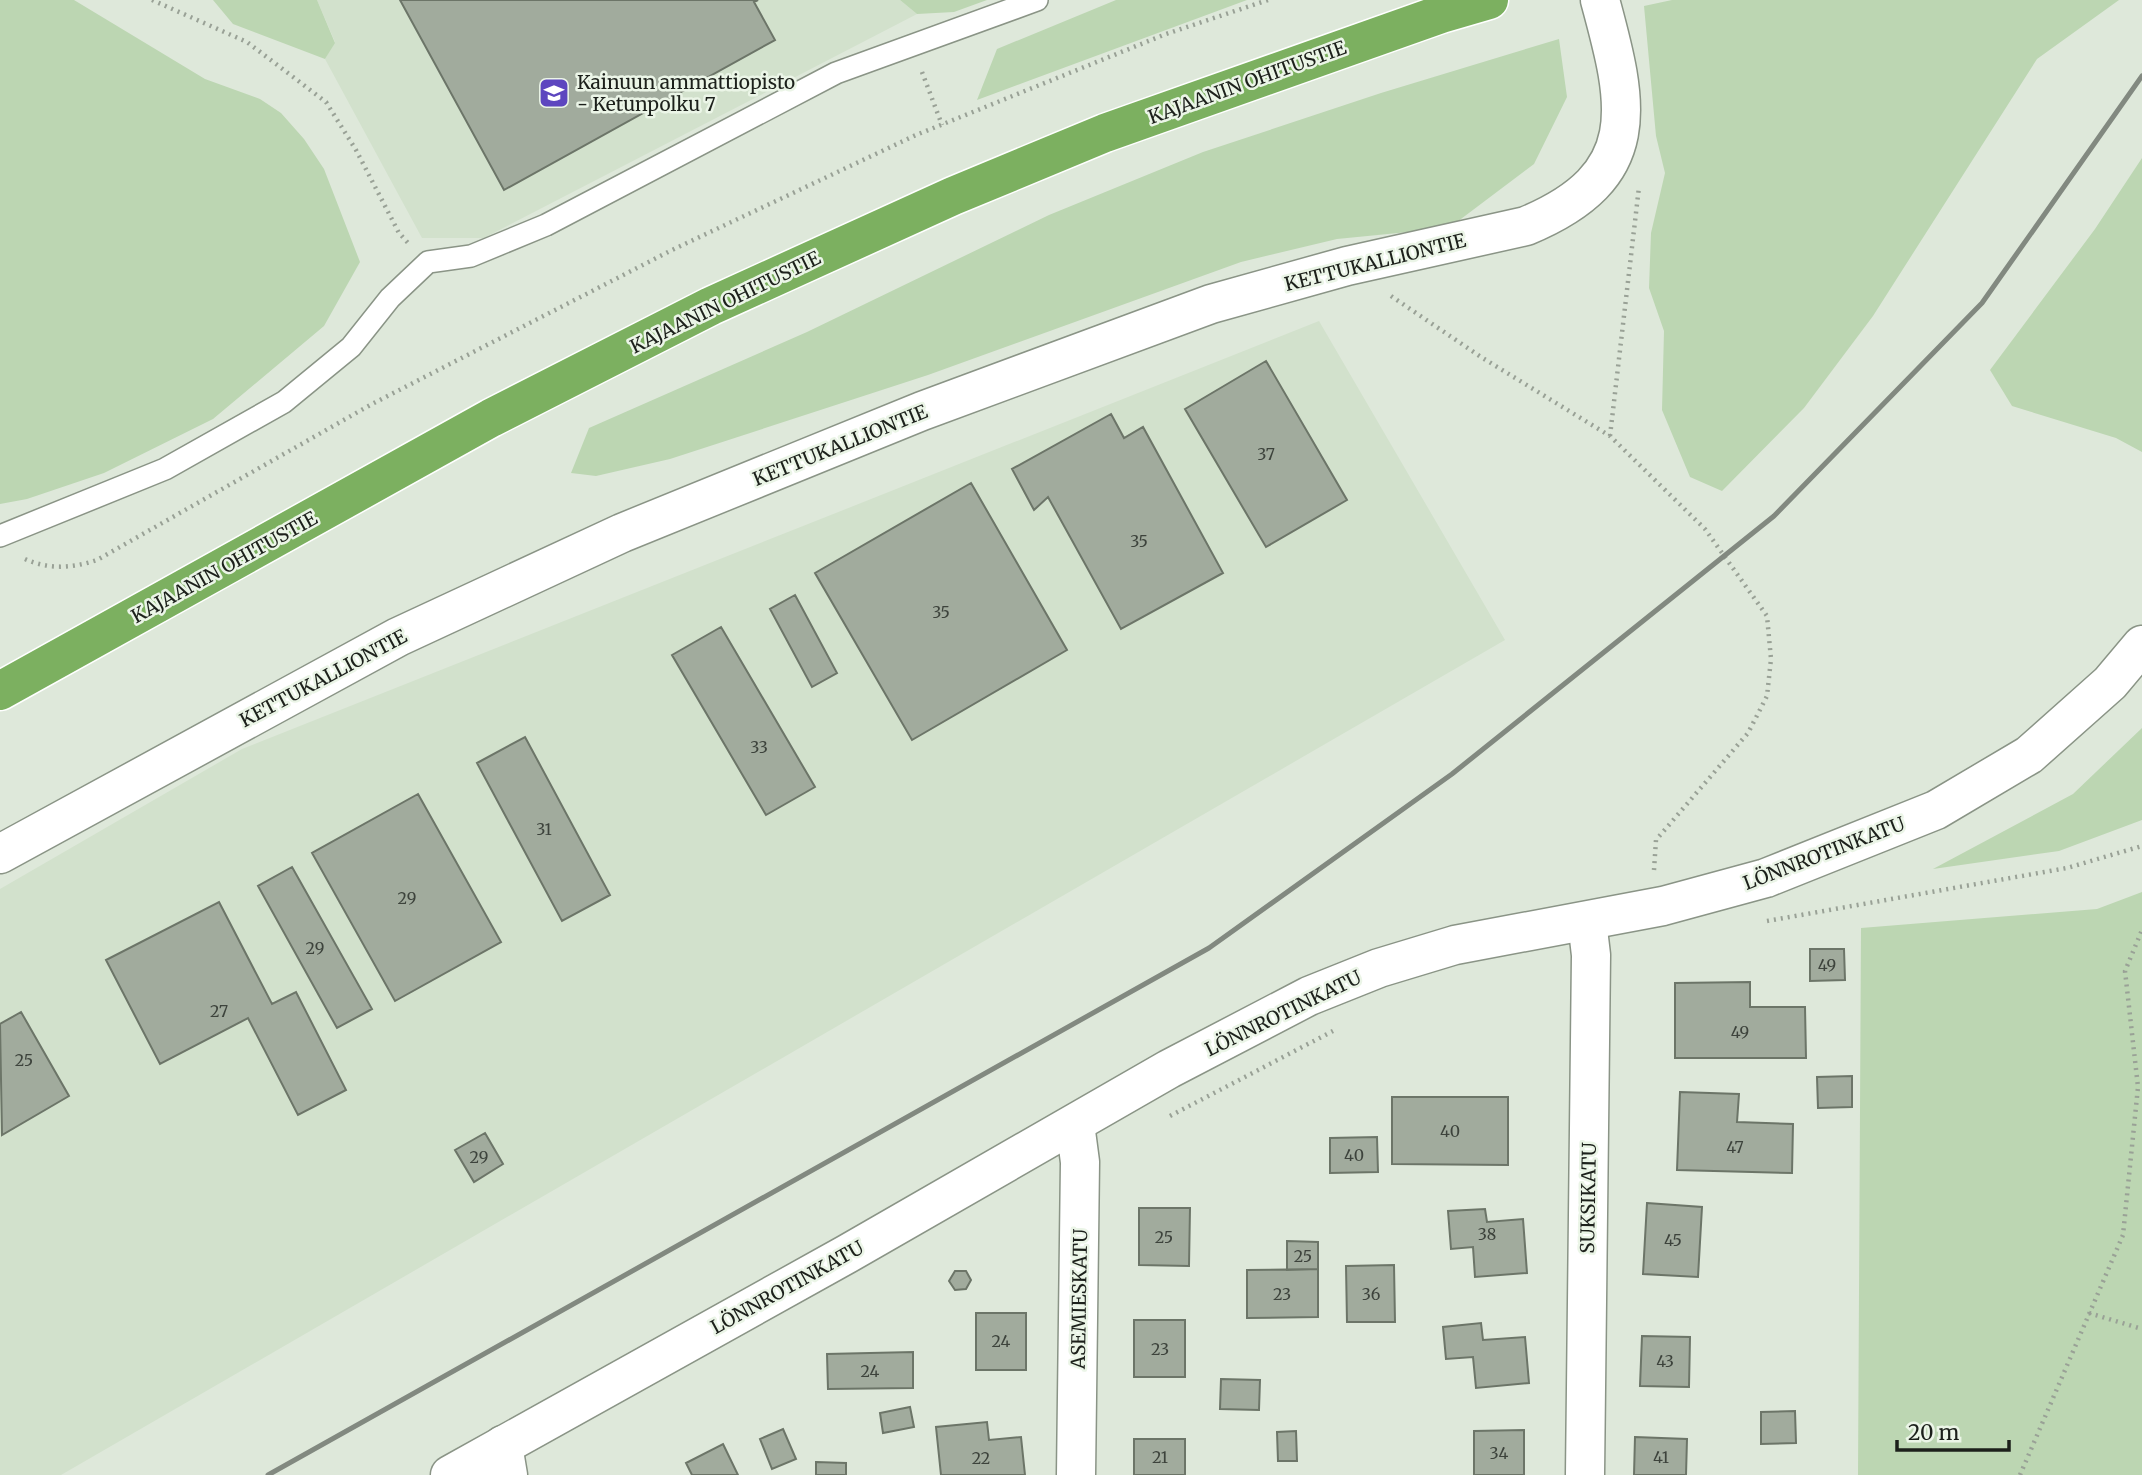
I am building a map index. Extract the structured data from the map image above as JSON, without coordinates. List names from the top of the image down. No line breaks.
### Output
{"streets":{"highway":["KAJAANIN OHITUSTIE"],"street":["KETTUKALLIONTIE","LÖNNROTINKATU","SUKSIKATU","ASEMIESKATU"]},"crossings":[["LÖNNROTINKATU","SUKSIKATU"],["LÖNNROTINKATU","ASEMIESKATU"]],"places":{"school or university":["Kainuun ammattiopisto - Ketunpolku 7"]},"house_numbers":["37","35","35","33","31","29","29","49","27","49","25","40","47","40","29","38","25","45","25","23","36","24","23","43","24","34","21","41","22"],"scale_bar":"20 m"}
